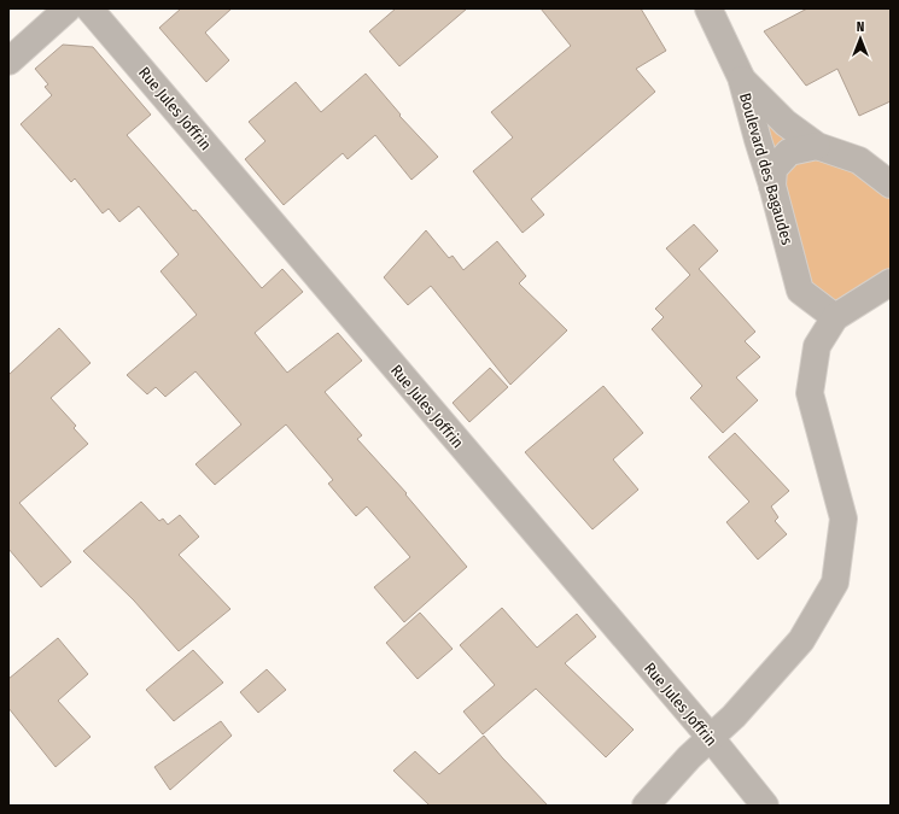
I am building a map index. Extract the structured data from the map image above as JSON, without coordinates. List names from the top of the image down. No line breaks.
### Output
{"streets":{"street":["Rue Jules Joffrin","Boulevard des Bagaudes"]},"north":"top"}
